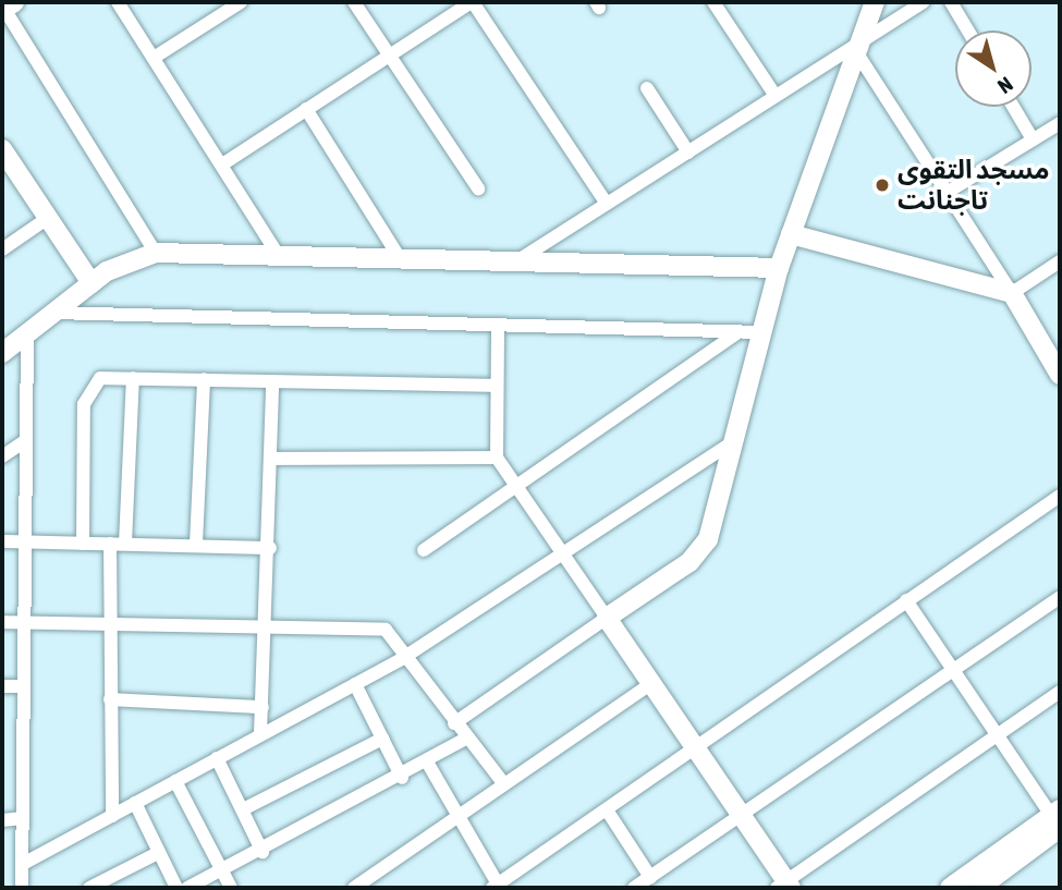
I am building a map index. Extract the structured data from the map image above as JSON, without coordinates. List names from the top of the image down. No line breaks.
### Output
{"places":["مسجد التقوى تاجنانت"],"north":"bottom right"}
